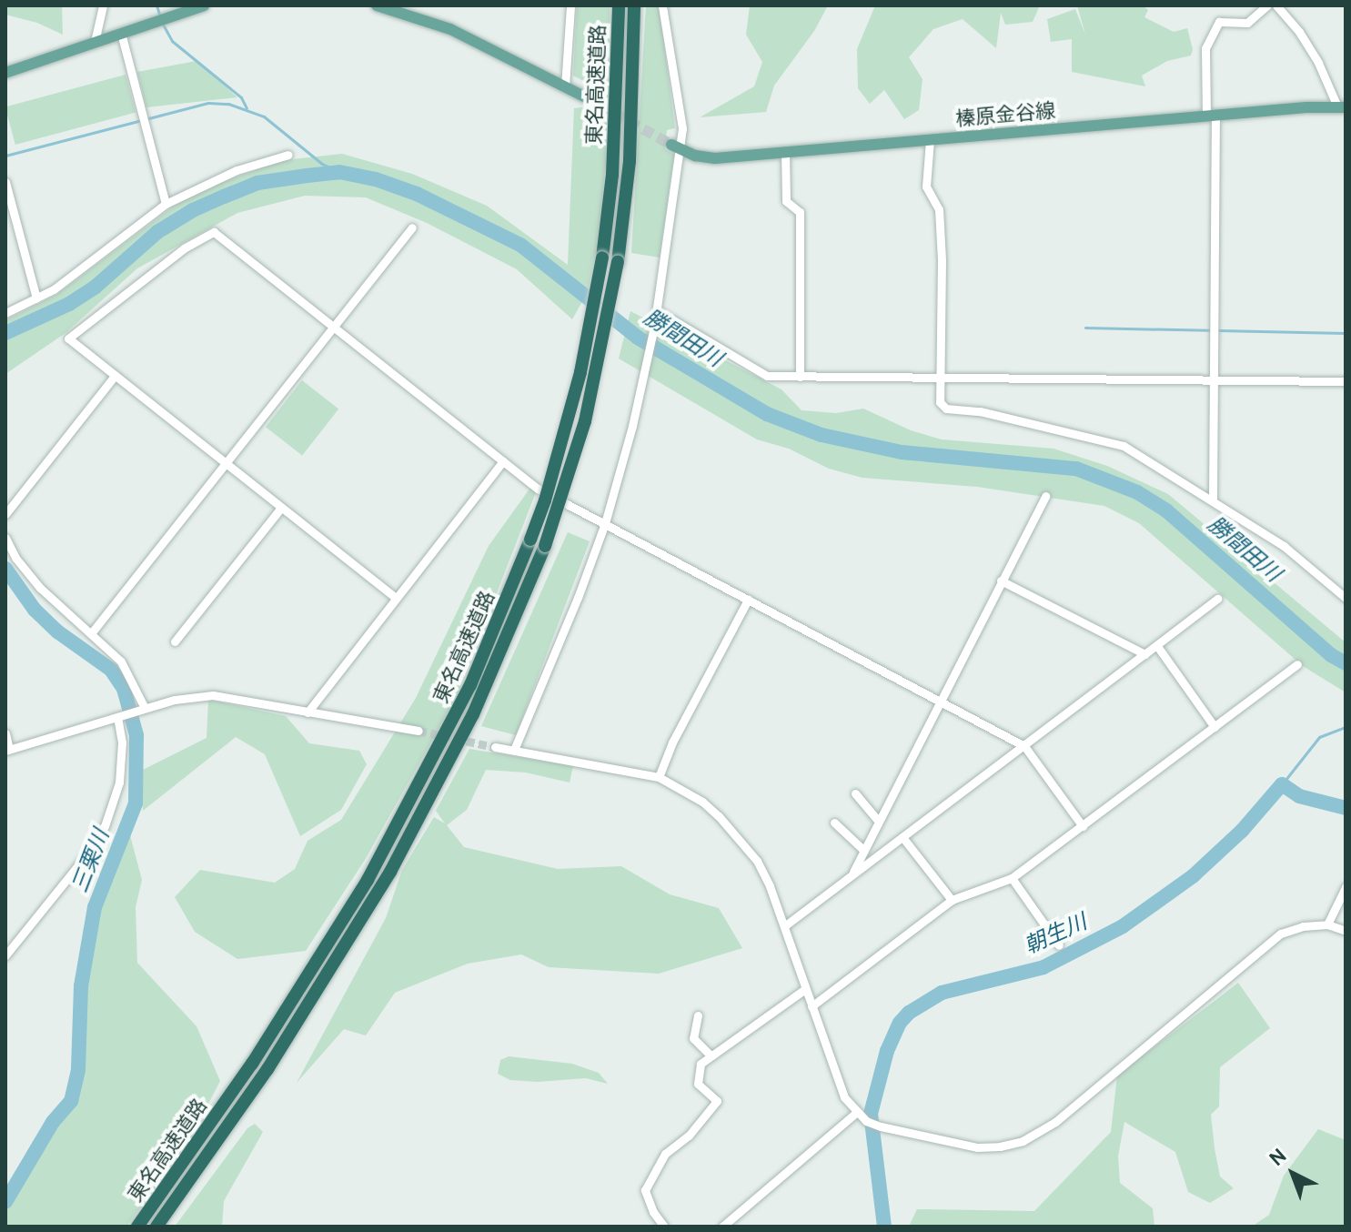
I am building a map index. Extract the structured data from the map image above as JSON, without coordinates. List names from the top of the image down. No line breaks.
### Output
{"streets":{"highway":["東名高速道路"],"main road":["榛原金谷線"]},"water":["勝間田川","三栗川","朝生川"],"north":"top left"}
